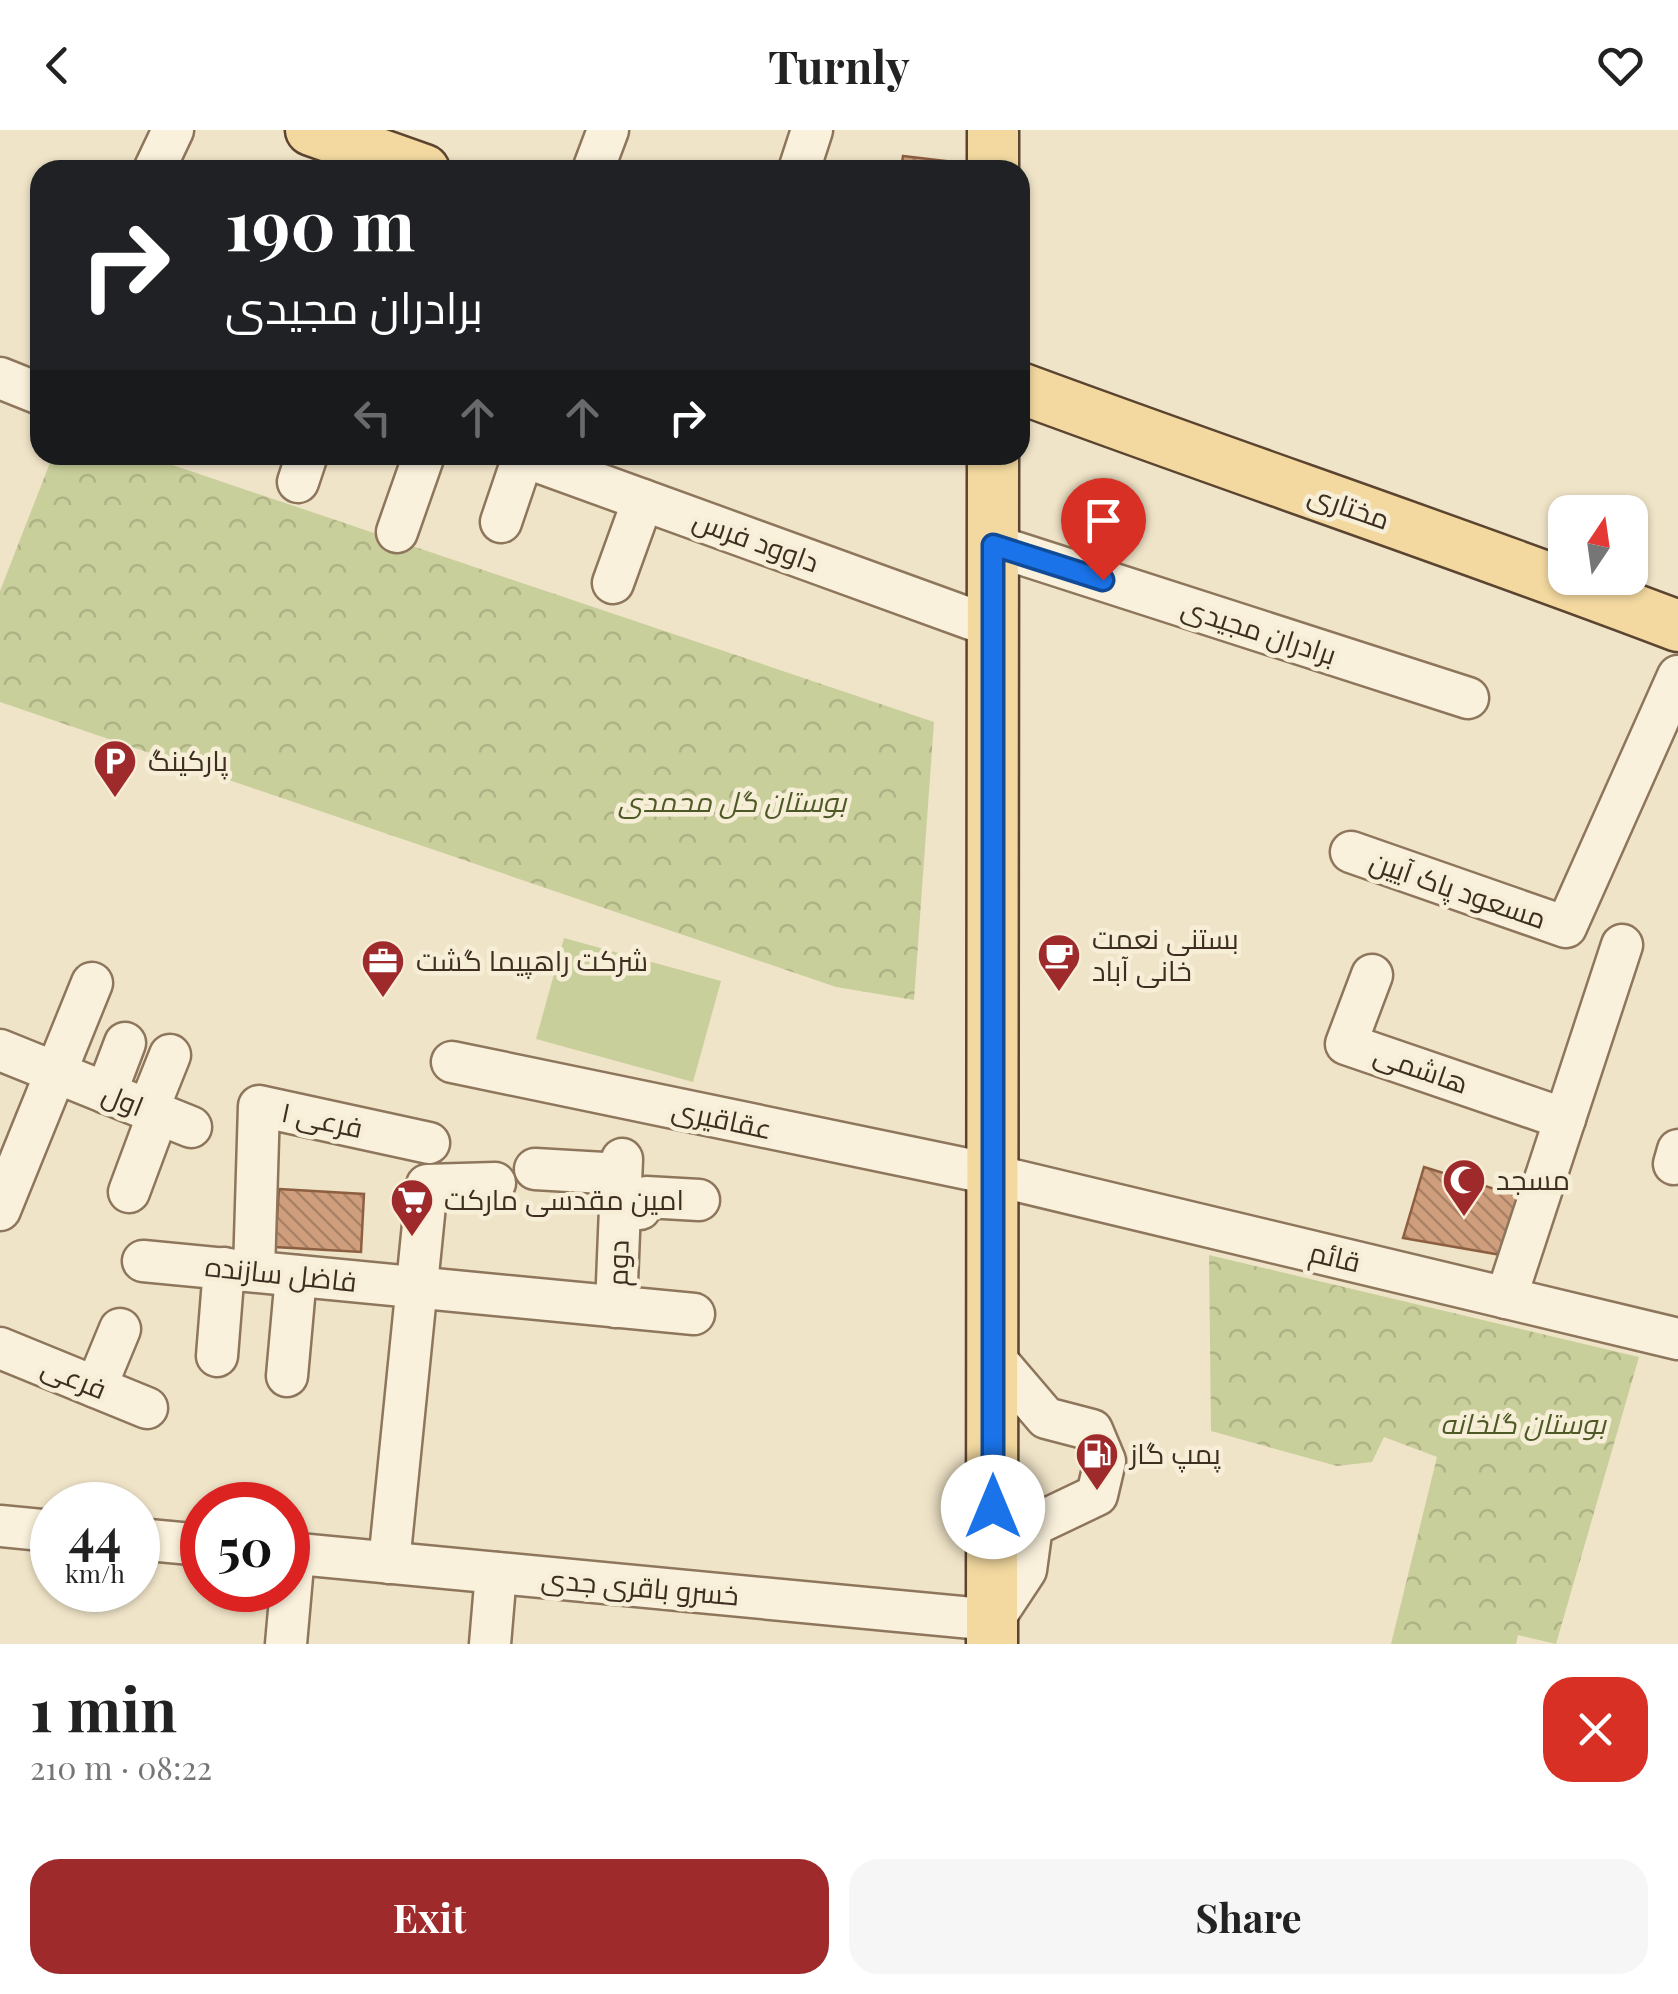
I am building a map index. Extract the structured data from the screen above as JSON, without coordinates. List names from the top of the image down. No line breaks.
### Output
{"streets":{"main road":["مختاری"],"street":["داوود فرس","برادران مجیدی","مسعود پاک آیین","هاشمی","اول","عقاقیری","فرعی ۱","قائم","دوم","فاضل سازنده","فرعی","خسرو باقری جدی"]},"crossings":[["عقاقیری","قائم"],["فرعی ۱","فاضل سازنده"],["دوم","فاضل سازنده"]],"parks":["بوستان گل محمدی","بوستان گلخانه"],"places":{"parking":["پارکینگ"],"cafe":["بستنی نعمت خانی آباد"],"office":["شركت راهپيما گشت"],"mosque":["مسجد"],"supermarket":["امین مقدسی مارکت"],"fuel station":["پمپ گاز"]},"north":"top","page":{"header":"Turnly","turn":["190 m","برادران مجیدی"],"speed":"44 km/h","limit":"50","heading":["1 min","210 m · 08:22"],"buttons":["Exit","Share"]}}
